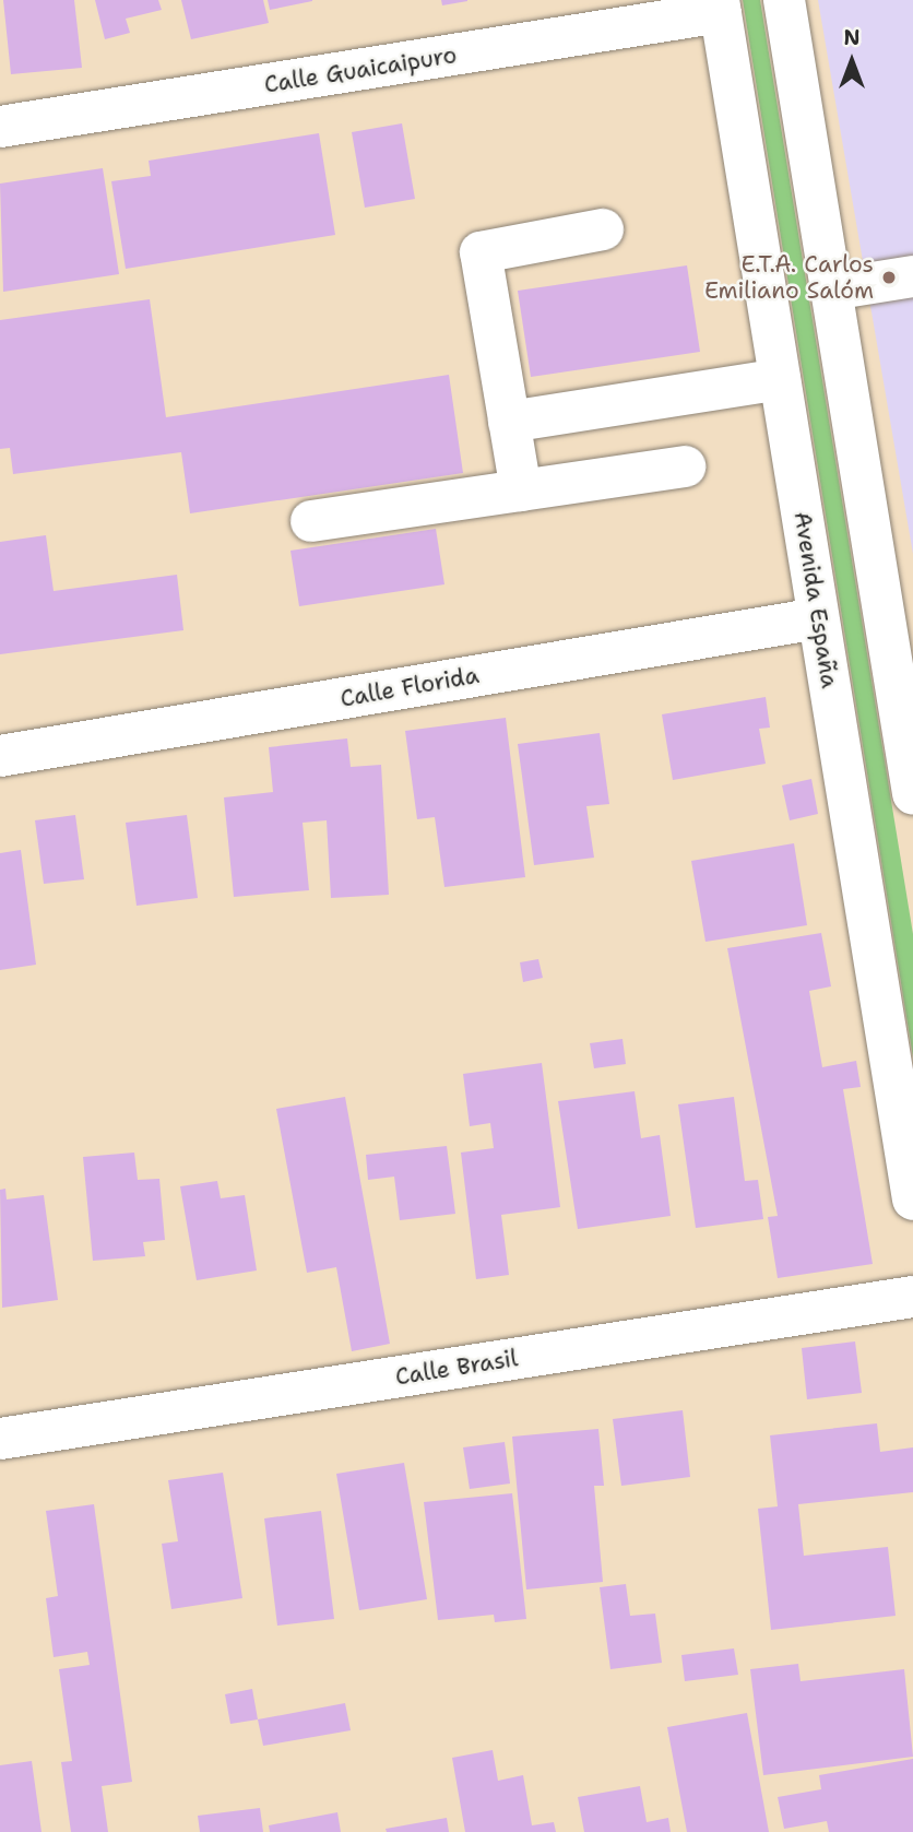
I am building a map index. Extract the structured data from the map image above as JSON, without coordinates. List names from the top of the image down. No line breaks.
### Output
{"streets":{"street":["Calle Guaicaipuro","Avenida España","Calle Florida","Calle Brasil"]},"crossings":[["Calle Guaicaipuro","Avenida España"],["Avenida España","Calle Florida"]],"places":["E.T.A. Carlos Emiliano Salóm"],"north":"top"}
